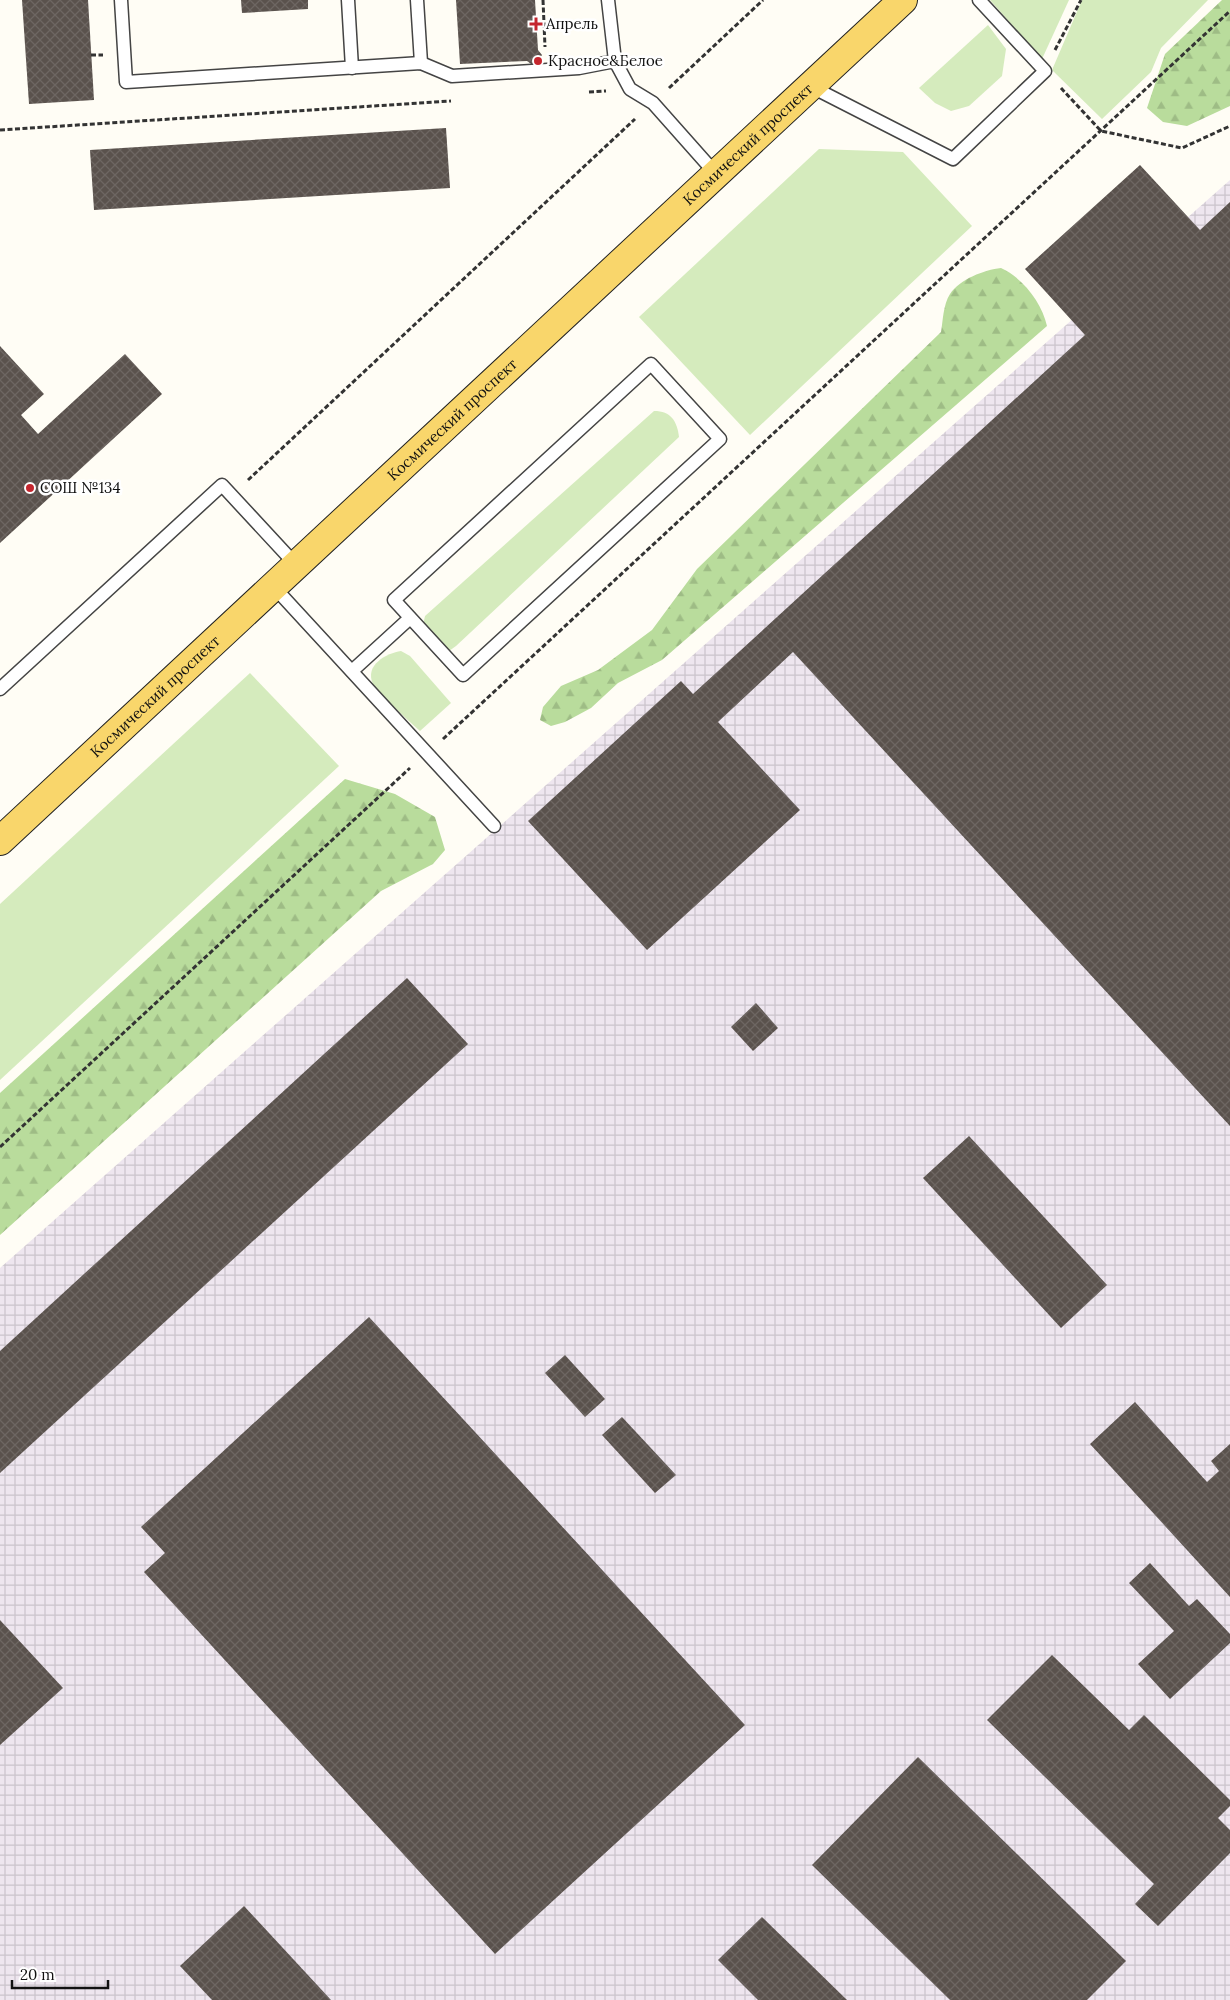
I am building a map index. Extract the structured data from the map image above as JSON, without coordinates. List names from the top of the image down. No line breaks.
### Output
{"streets":{"main road":["Космический проспект"]},"places":{"health":["Апрель"],"other":["Красное&Белое","СОШ №134"]},"scale_bar":"20 m"}
